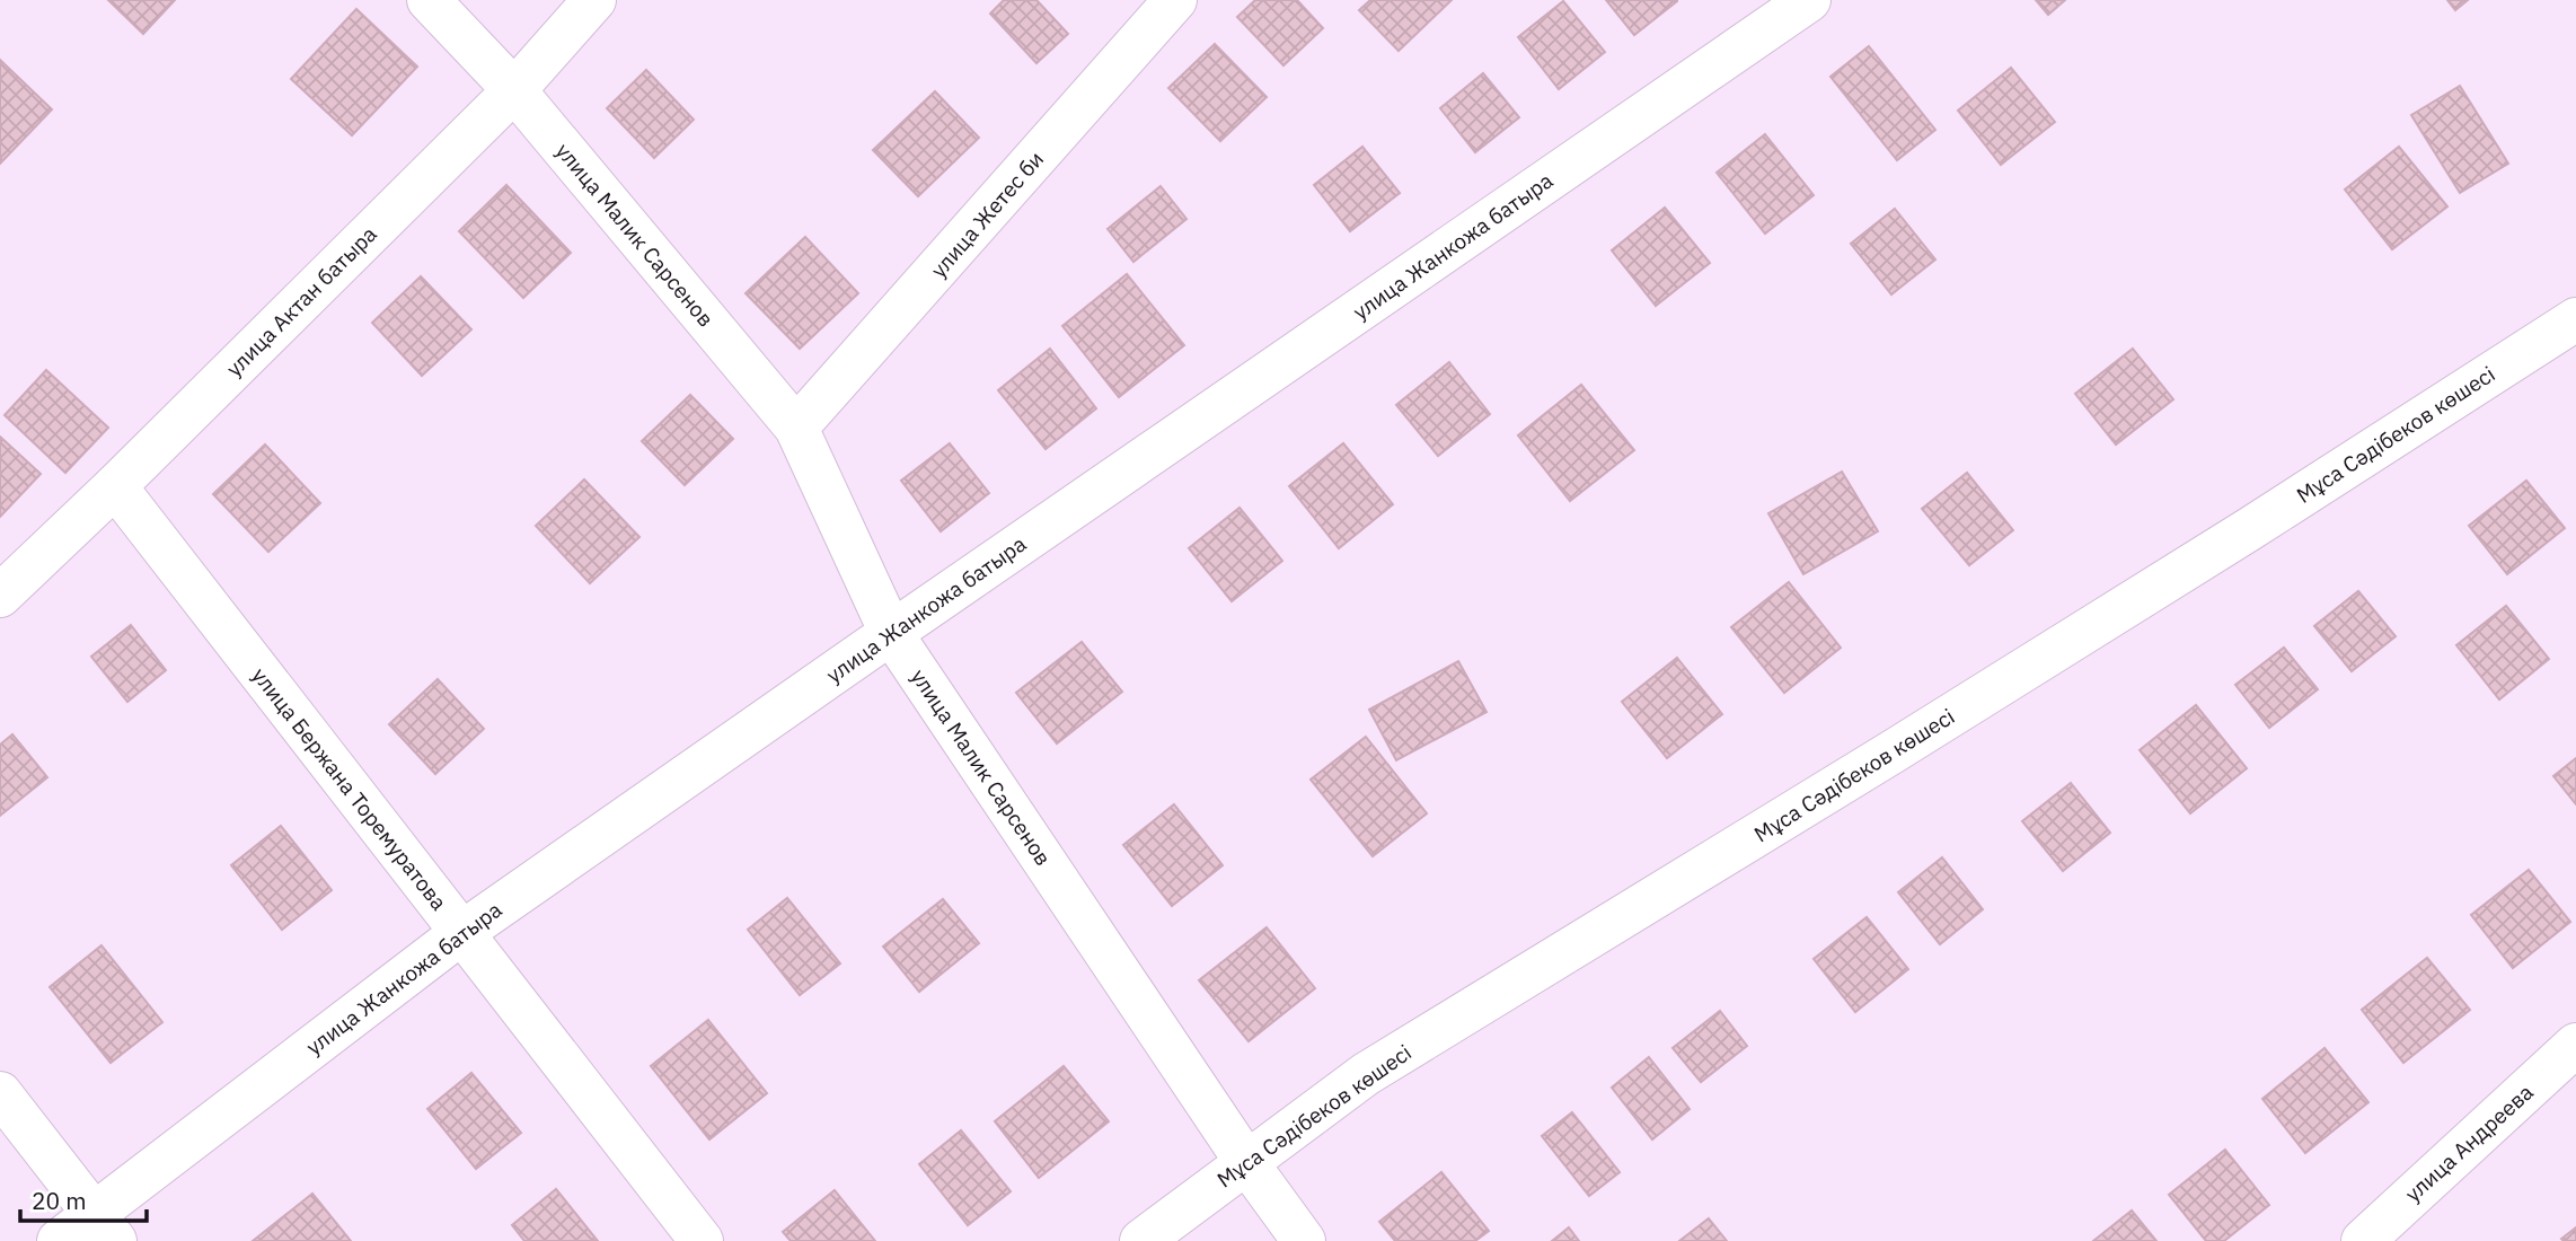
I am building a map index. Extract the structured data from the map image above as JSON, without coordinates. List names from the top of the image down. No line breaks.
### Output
{"streets":{"street":["улица Жетес би","улица Малик Сарсенов","улица Жанкожа батыра","улица Актан батыра","Мұса Сәдібеков көшесі","улица Бержана Торемуратова","улица Андреева"]},"crossings":[["улица Жетес би","улица Малик Сарсенов"],["улица Малик Сарсенов","улица Жанкожа батыра"],["улица Малик Сарсенов","улица Актан батыра"],["улица Малик Сарсенов","Мұса Сәдібеков көшесі"],["улица Жанкожа батыра","улица Бержана Торемуратова"],["улица Актан батыра","улица Бержана Торемуратова"]],"scale_bar":"20 m"}
